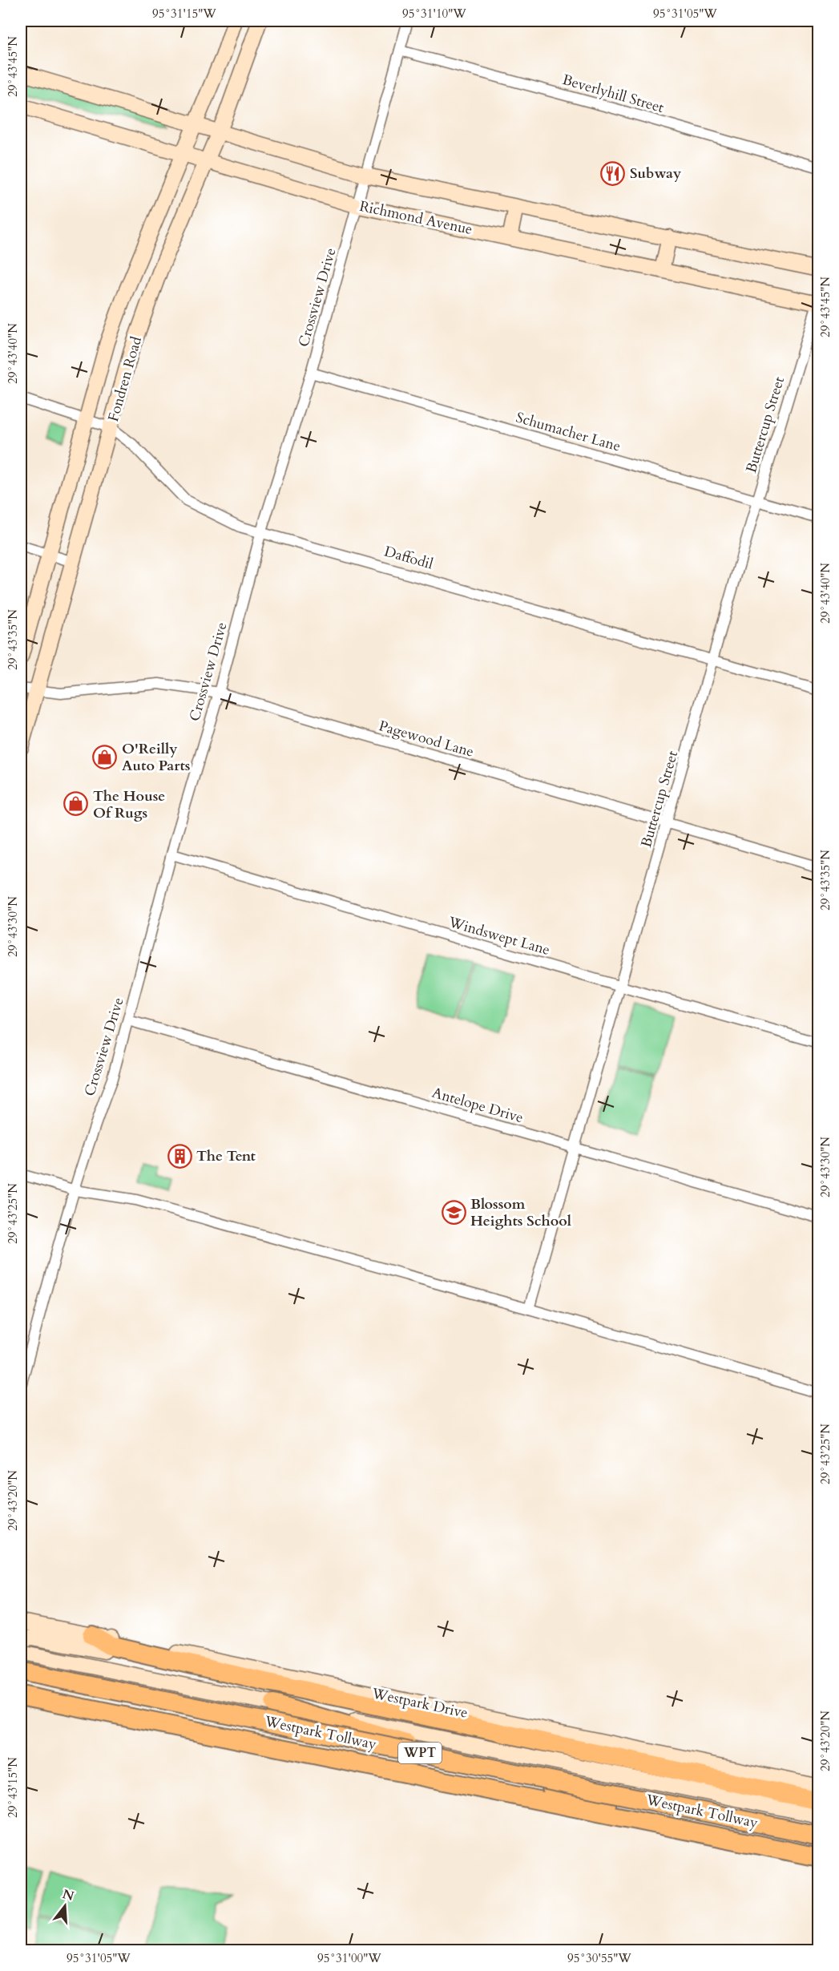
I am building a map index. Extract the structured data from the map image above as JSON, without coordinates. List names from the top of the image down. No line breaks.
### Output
{"streets":{"highway":["Westpark Tollway","WPT"],"main road":["Richmond Avenue","Fondren Road","Westpark Drive"],"street":["Beverlyhill Street","Crossview Drive","Buttercup Street","Schumacher Lane","Daffodil","Pagewood Lane","Windswept Lane","Antelope Drive"]},"crossings":[["Beverlyhill Street","Crossview Drive"],["Richmond Avenue","Crossview Drive"],["Richmond Avenue","Fondren Road"],["Richmond Avenue","Buttercup Street"],["Crossview Drive","Schumacher Lane"],["Crossview Drive","Daffodil"],["Crossview Drive","Pagewood Lane"],["Crossview Drive","Windswept Lane"],["Crossview Drive","Antelope Drive"],["Fondren Road","Daffodil"],["Fondren Road","Pagewood Lane"],["Buttercup Street","Schumacher Lane"],["Buttercup Street","Daffodil"],["Buttercup Street","Pagewood Lane"],["Buttercup Street","Windswept Lane"],["Buttercup Street","Antelope Drive"]],"places":{"restaurant":["Subway"],"shop":["O'Reilly Auto Parts","The House Of Rugs"],"building":["The Tent"],"school or university":["Blossom Heights School"]},"north":"top","coordinates":["95°31'15\"W","95°31'10\"W","95°31'05\"W","29°43'45\"N","29°43'40\"N","29°43'35\"N","29°43'30\"N","29°43'25\"N","29°43'20\"N","29°43'15\"N","95°31'00\"W","95°30'55\"W"]}
